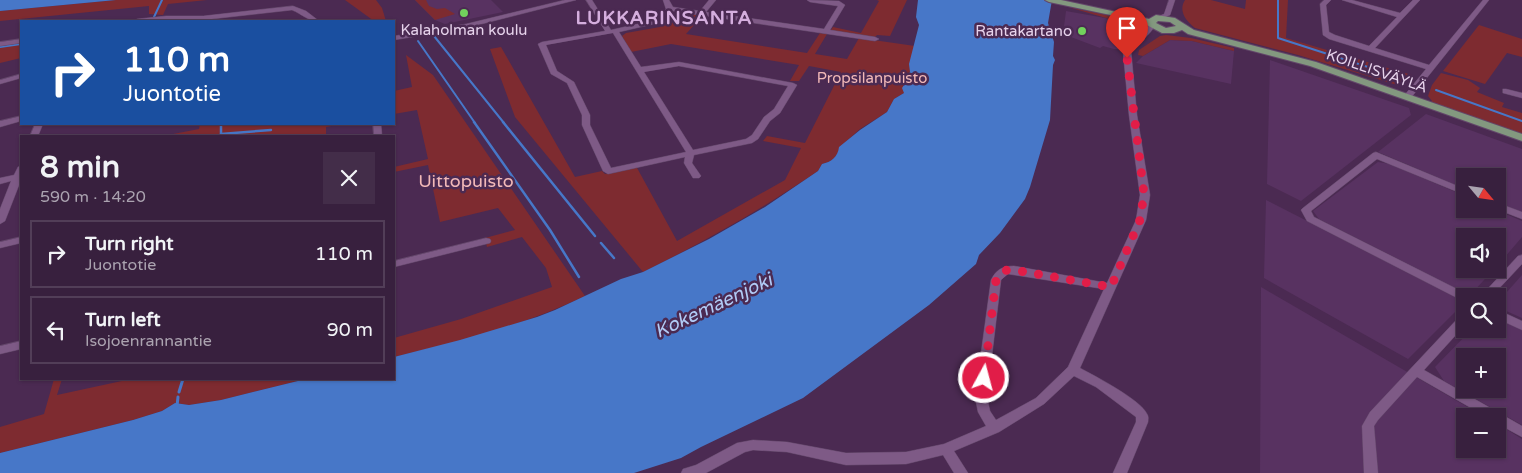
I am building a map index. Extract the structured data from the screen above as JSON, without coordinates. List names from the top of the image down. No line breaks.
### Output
{"streets":{"main road":["KOILLISVÄYLÄ"]},"districts":["LUKKARINSANTA"],"water":["Kokemäenjoki"],"parks":["Propsilanpuisto","Uittopuisto"],"places":["Kalaholman koulu","Rantakartano"],"north":"bottom right","page":{"turn":["110 m","Juontotie"],"heading":["8 min","590 m · 14:20"],"map_buttons":["+","−"],"list":[{"name":"Turn right","note":"Juontotie","value":"110 m"},{"name":"Turn left","note":"Isojoenrannantie","value":"90 m"}]}}
